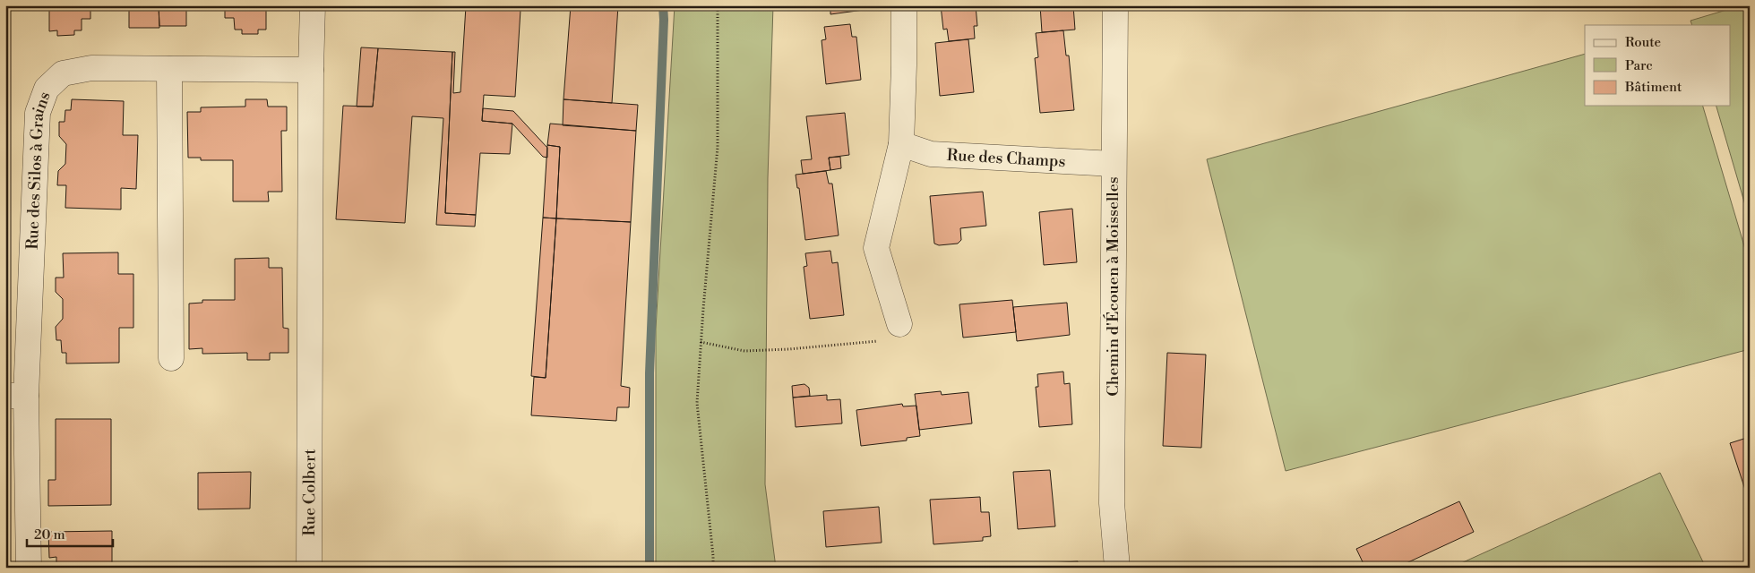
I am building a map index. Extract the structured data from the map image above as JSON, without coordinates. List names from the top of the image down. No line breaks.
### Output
{"streets":{"street":["Rue des Champs","Rue des Silos à Grains","Chemin d'Écouen à Moisselles","Rue Colbert"]},"crossings":[["Rue des Champs","Chemin d'Écouen à Moisselles"],["Rue des Silos à Grains","Rue Colbert"]],"legend":["Route","Parc","Bâtiment"],"scale_bar":"20 m"}
